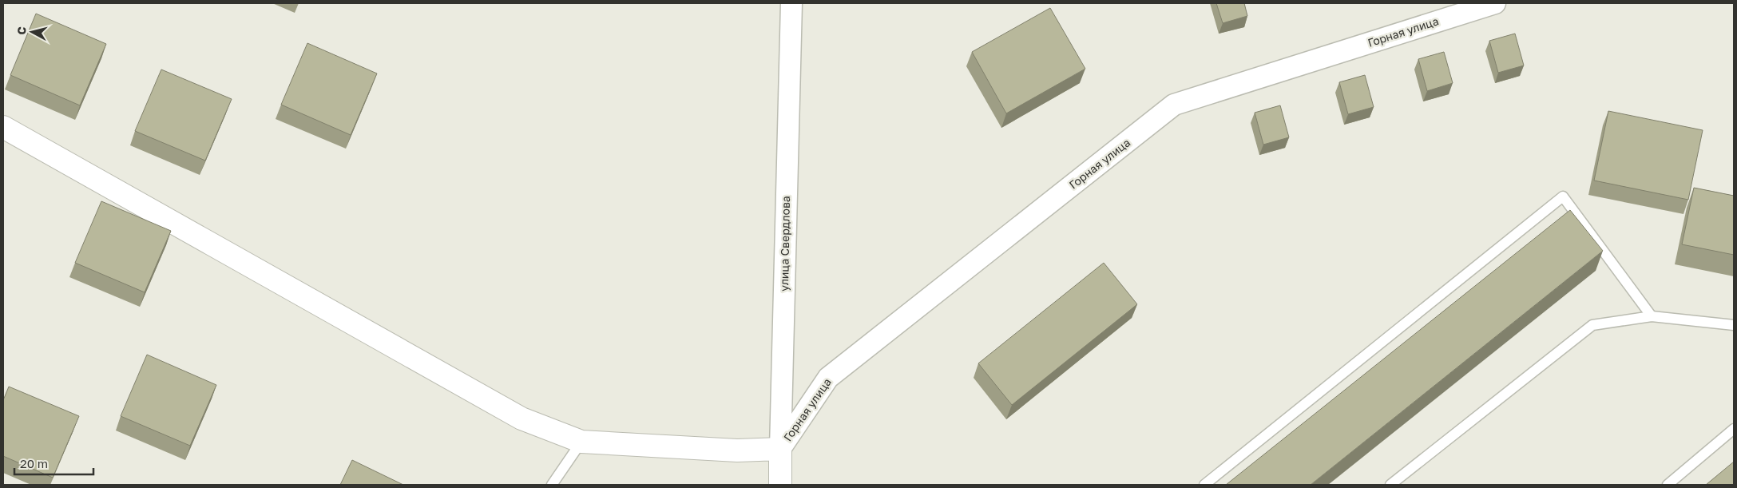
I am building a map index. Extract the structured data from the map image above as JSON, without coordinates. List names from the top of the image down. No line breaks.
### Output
{"streets":{"street":["Горная улица","улица Свердлова"]},"crossings":[["Горная улица","улица Свердлова"]],"scale_bar":"20 m","north":"left"}
